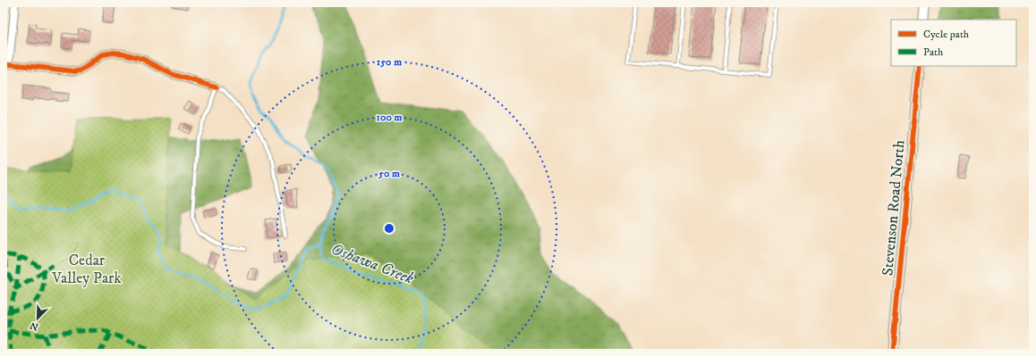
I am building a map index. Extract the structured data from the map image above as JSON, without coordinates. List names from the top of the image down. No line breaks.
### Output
{"streets":{"street":["Stevenson Road North"]},"water":["Oshawa Creek"],"parks":["Cedar Valley Park"],"legend":["Cycle path","Path"],"north":"bottom left","rings":["150 m","100 m","50 m"]}
